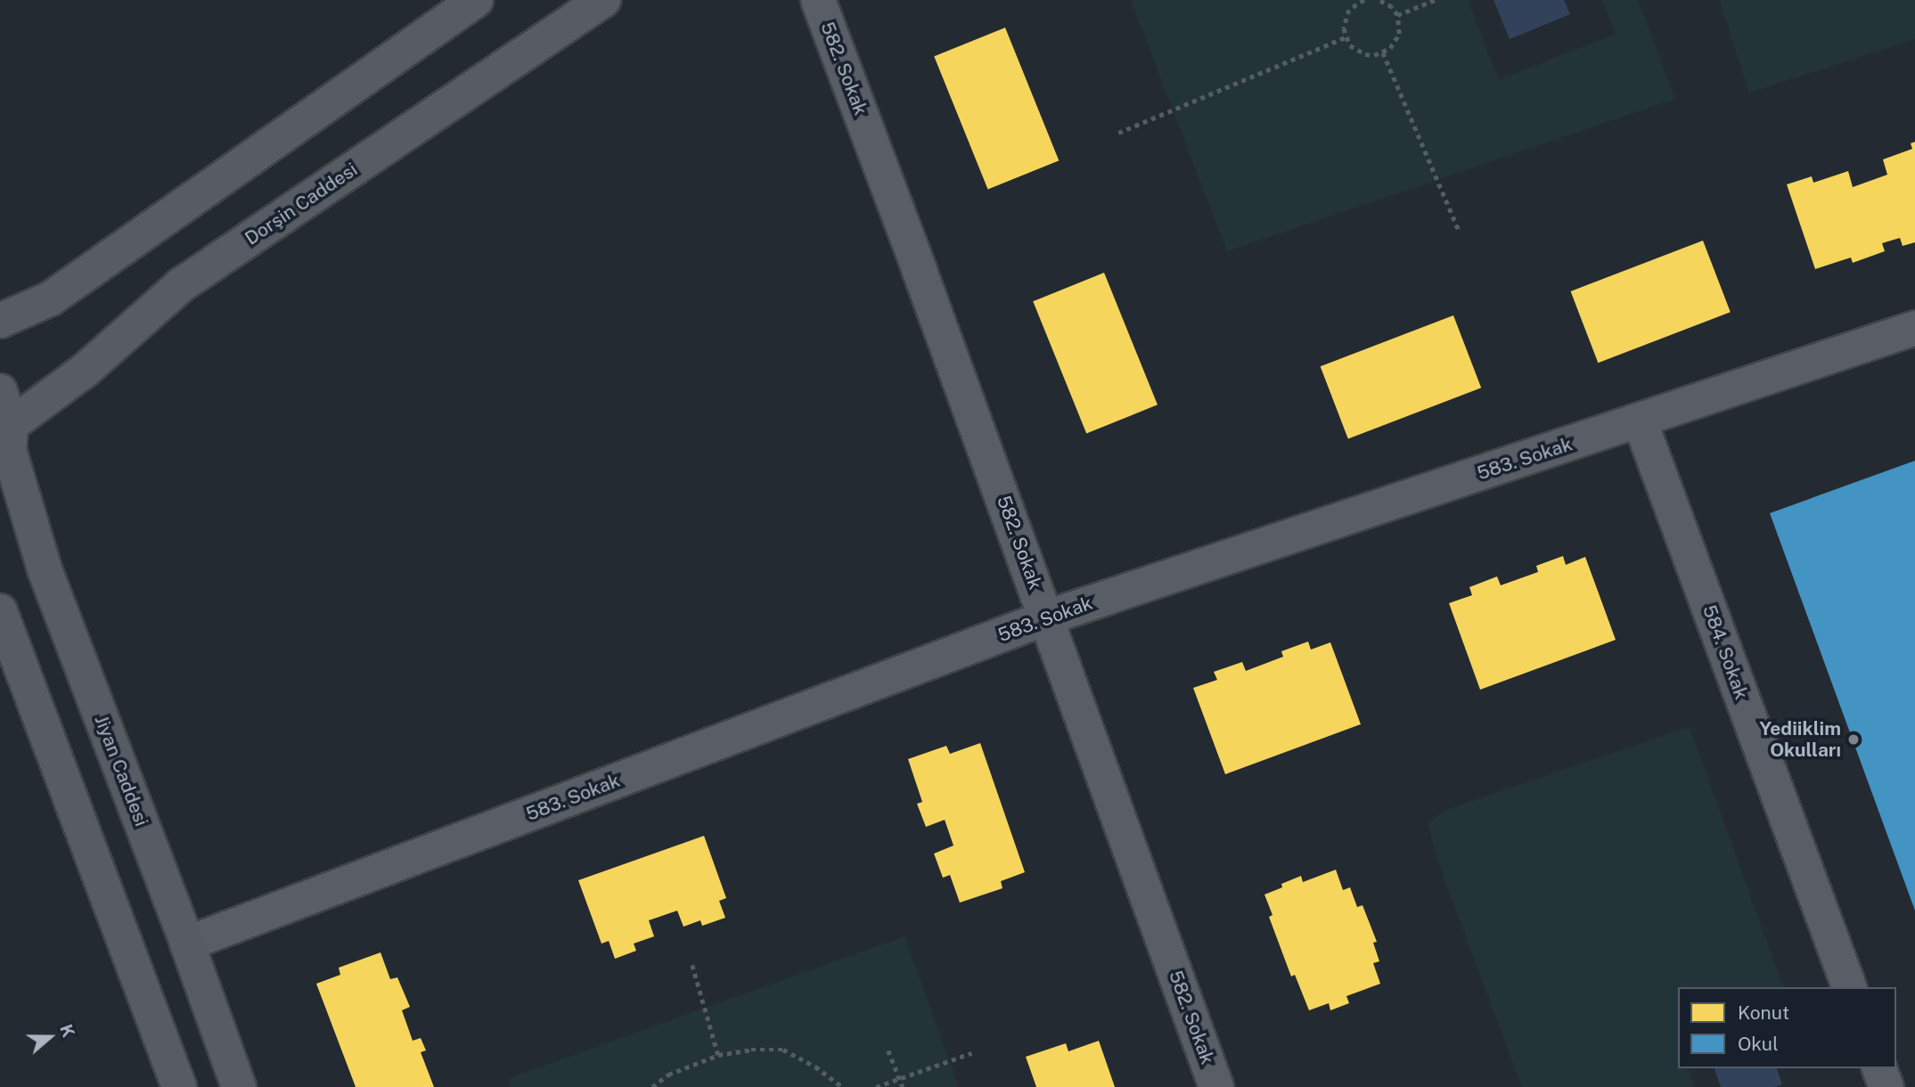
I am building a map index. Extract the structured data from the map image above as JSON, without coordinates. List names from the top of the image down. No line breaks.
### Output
{"streets":{"main road":["Dorşin Caddesi","Jiyan Caddesi"],"street":["582. Sokak","583. Sokak","584. Sokak"]},"crossings":[["582. Sokak","583. Sokak"],["Dorşin Caddesi","Jiyan Caddesi"],["583. Sokak","584. Sokak"],["583. Sokak","Jiyan Caddesi"]],"places":["Yediiklim Okulları"],"legend":["Konut","Okul"],"north":"right"}
